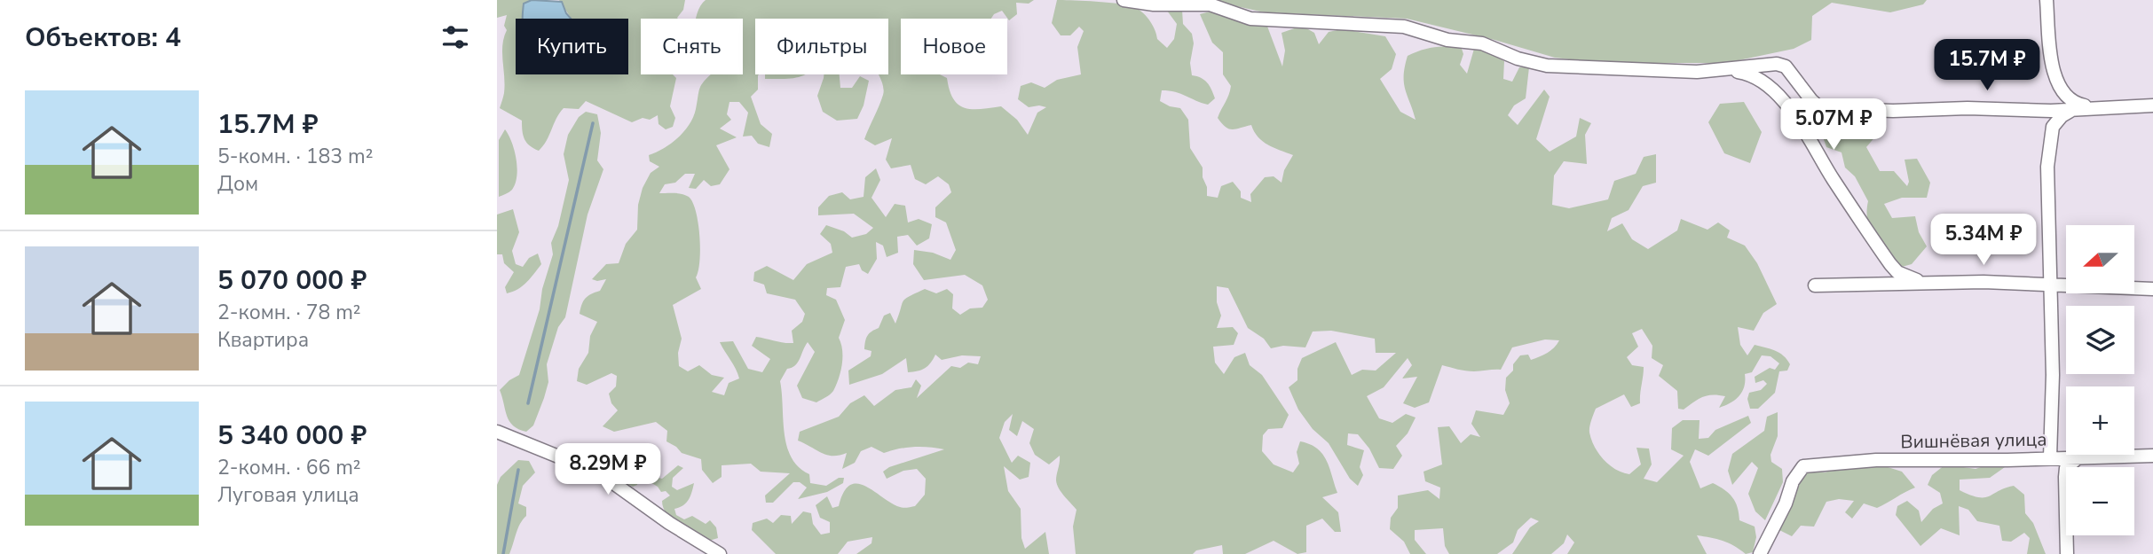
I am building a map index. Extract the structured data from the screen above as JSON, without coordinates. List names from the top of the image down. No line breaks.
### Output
{"streets":{"street":["Вишнёвая улица"]},"north":"left","page":{"heading":"Объектов: 4","chip":["Купить","Снять","Фильтры","Новое"],"price":["15.7M ₽","5.07M ₽","5.34M ₽","8.29M ₽"],"list":[{"name":"15.7M ₽","note":"5-комн. · 183 m² · Дом"},{"name":"5 070 000 ₽","note":"2-комн. · 78 m² · Квартира"},{"name":"5 340 000 ₽","note":"2-комн. · 66 m² · Луговая улица"}],"map_buttons":["+","−"]}}
